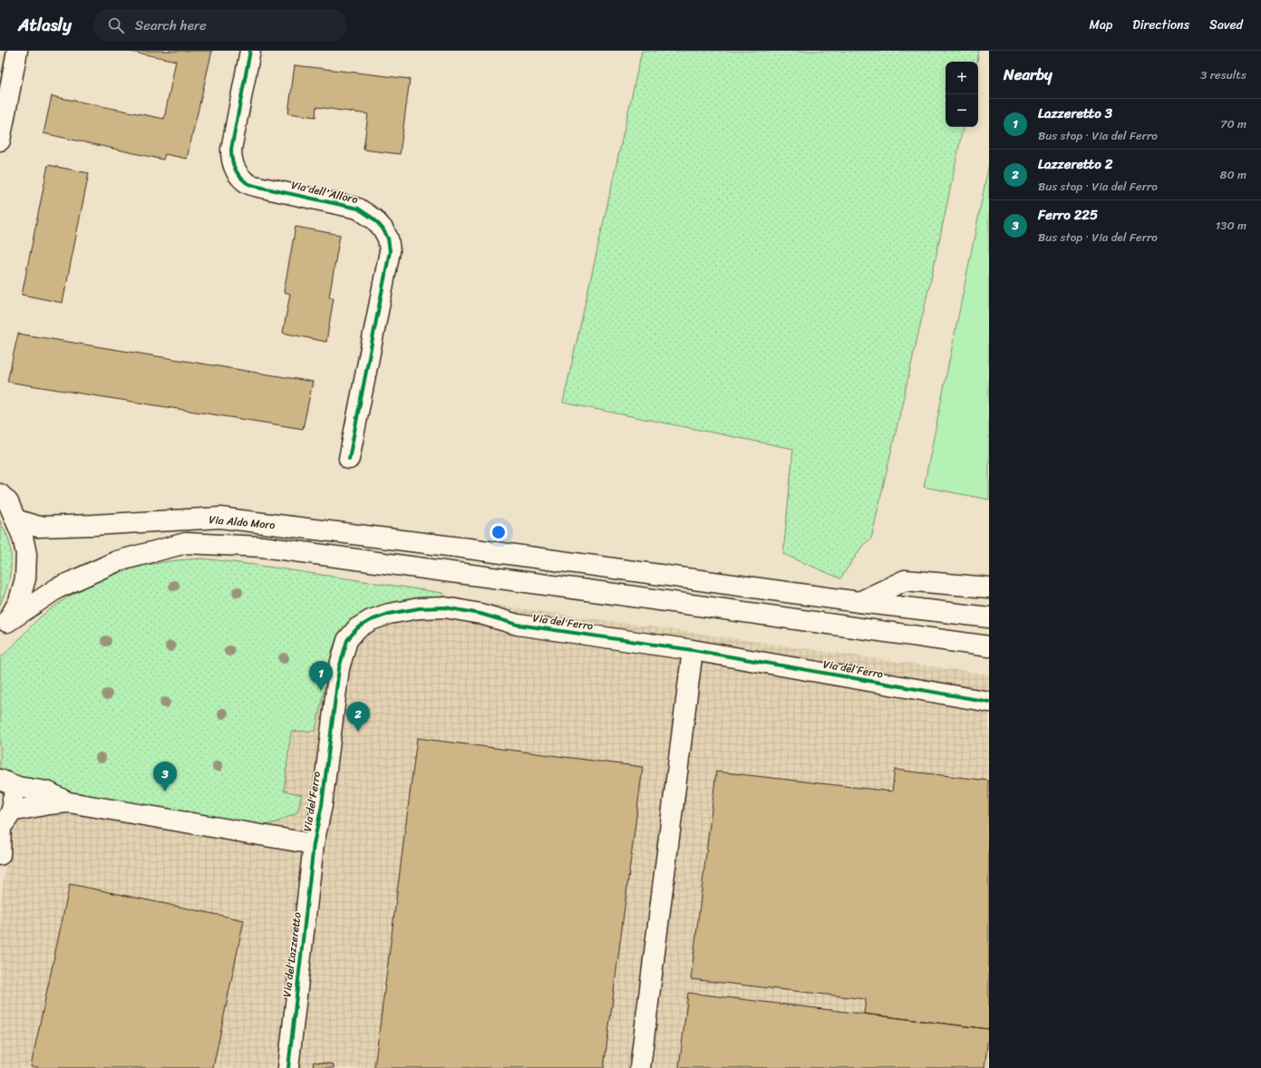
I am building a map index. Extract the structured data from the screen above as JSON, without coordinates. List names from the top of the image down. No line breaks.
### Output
{"streets":{"street":["Via dell'Alloro","Via Aldo Moro","Via del Ferro","Via del Lazzeretto"]},"crossings":[["Via del Ferro","Via del Lazzeretto"]],"page":{"header":"Atlasly","search":"Search here","nav":["Map","Directions","Saved"],"heading":["Nearby","3 results"],"map_buttons":["+","−"],"list":[{"mark":"1","name":"Lazzeretto 3","note":"Bus stop · Via del Ferro","value":"70 m"},{"mark":"2","name":"Lazzeretto 2","note":"Bus stop · Via del Ferro","value":"80 m"},{"mark":"3","name":"Ferro 225","note":"Bus stop · Via del Ferro","value":"130 m"}],"pins":["1","2","3"]}}
